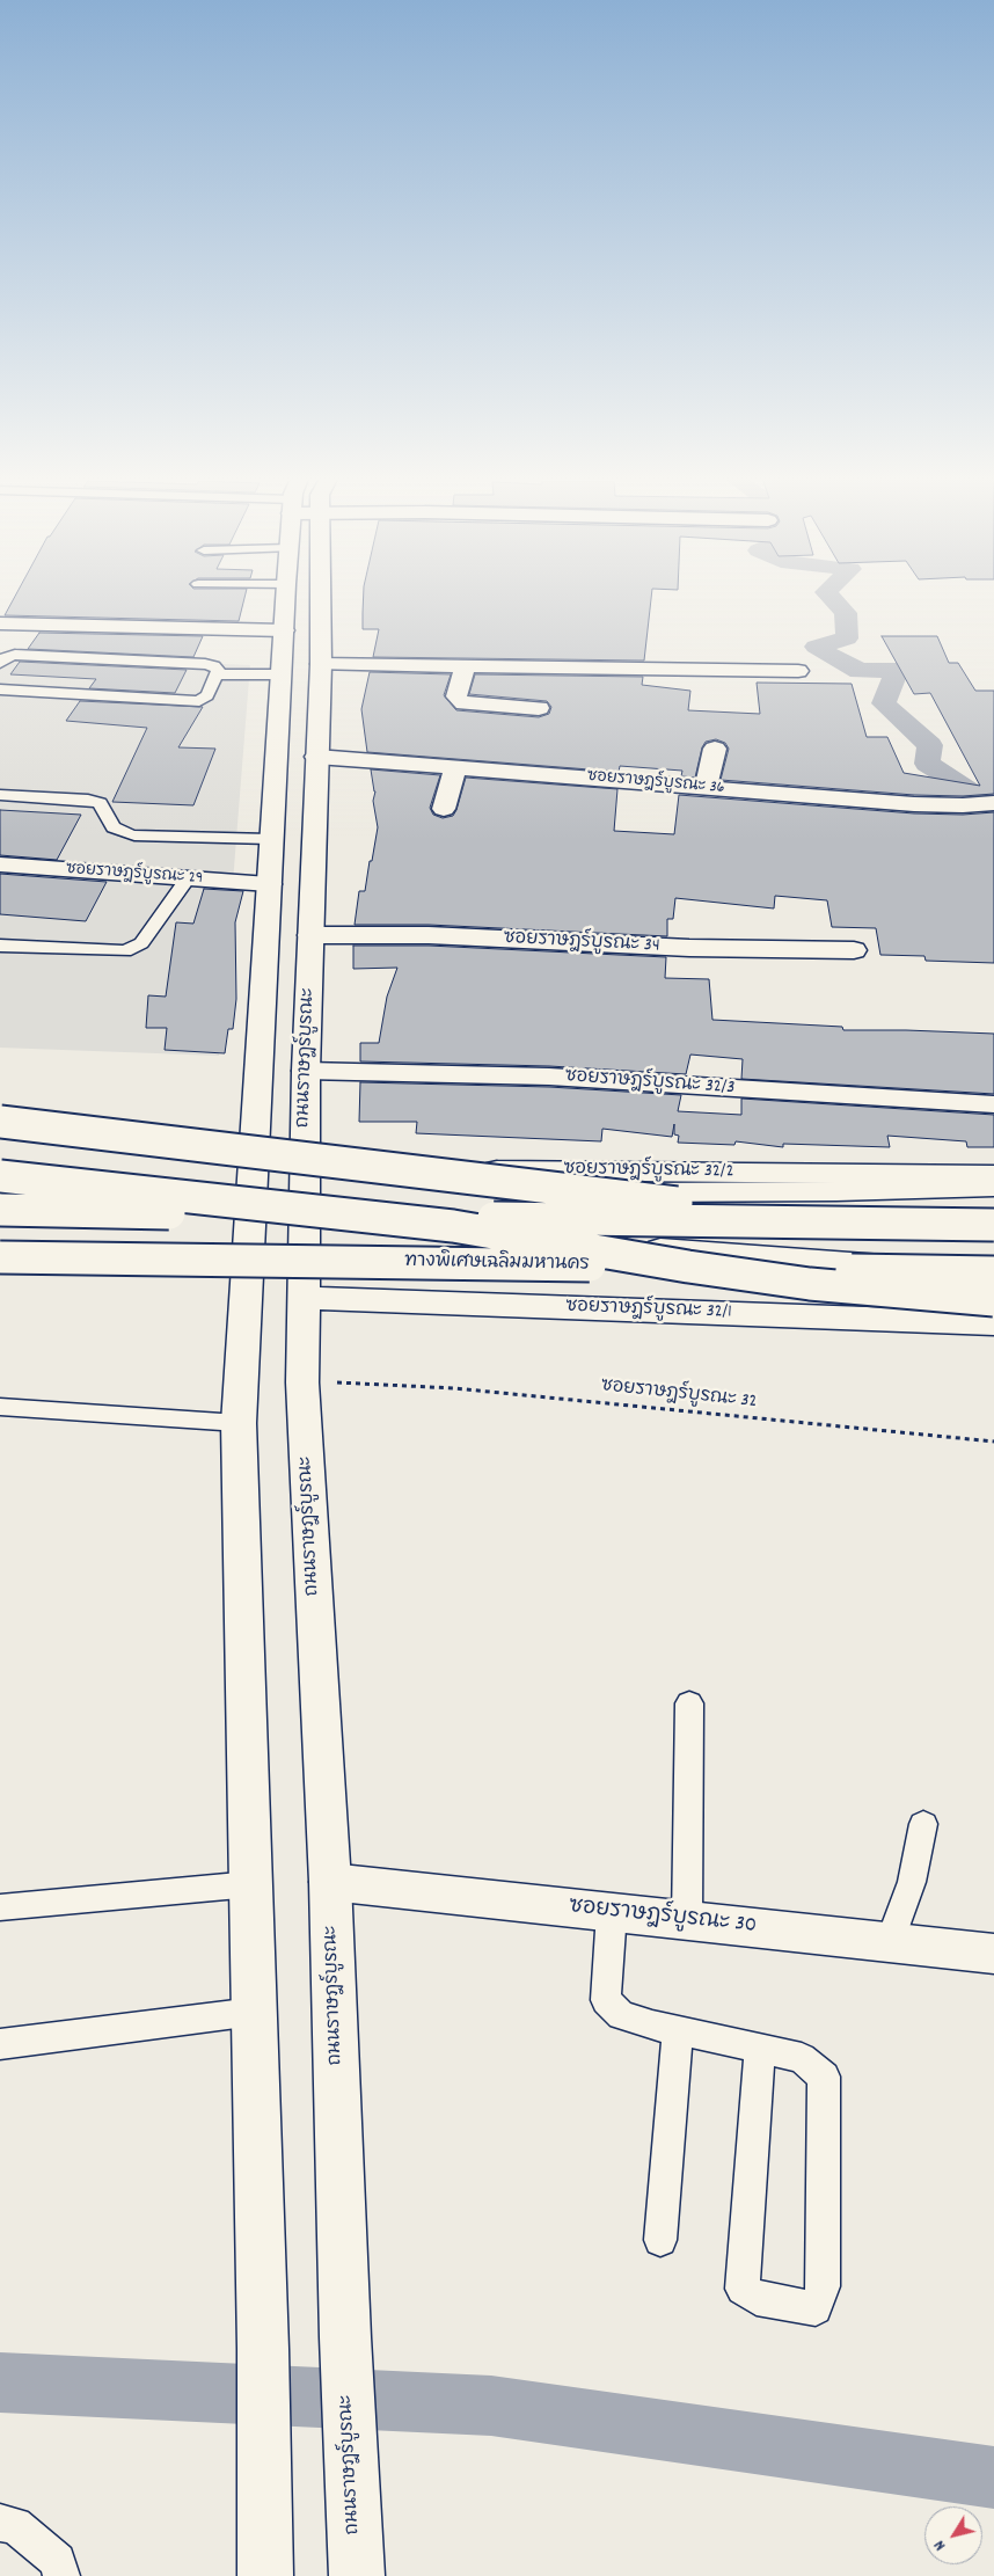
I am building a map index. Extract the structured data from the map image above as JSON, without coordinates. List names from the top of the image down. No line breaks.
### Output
{"streets":{"main road":["ซอยราษฎร์บูรณะ 36","ซอยราษฎร์บูรณะ 29","ซอยราษฎร์บูรณะ 34","ถนนราษฎร์บูรณะ","ซอยราษฎร์บูรณะ 32/3","ซอยราษฎร์บูรณะ 32/2","ทางพิเศษเฉลิมมหานคร","ซอยราษฎร์บูรณะ 32/1","ซอยราษฎร์บูรณะ 30"],"path":["ซอยราษฎร์บูรณะ 32"]},"crossings":[["ซอยราษฎร์บูรณะ 36","ถนนราษฎร์บูรณะ"],["ซอยราษฎร์บูรณะ 34","ถนนราษฎร์บูรณะ"],["ถนนราษฎร์บูรณะ","ซอยราษฎร์บูรณะ 32/3"],["ถนนราษฎร์บูรณะ","ซอยราษฎร์บูรณะ 32/2"],["ถนนราษฎร์บูรณะ","ซอยราษฎร์บูรณะ 32/1"],["ถนนราษฎร์บูรณะ","ซอยราษฎร์บูรณะ 30"]],"north":"bottom left"}
